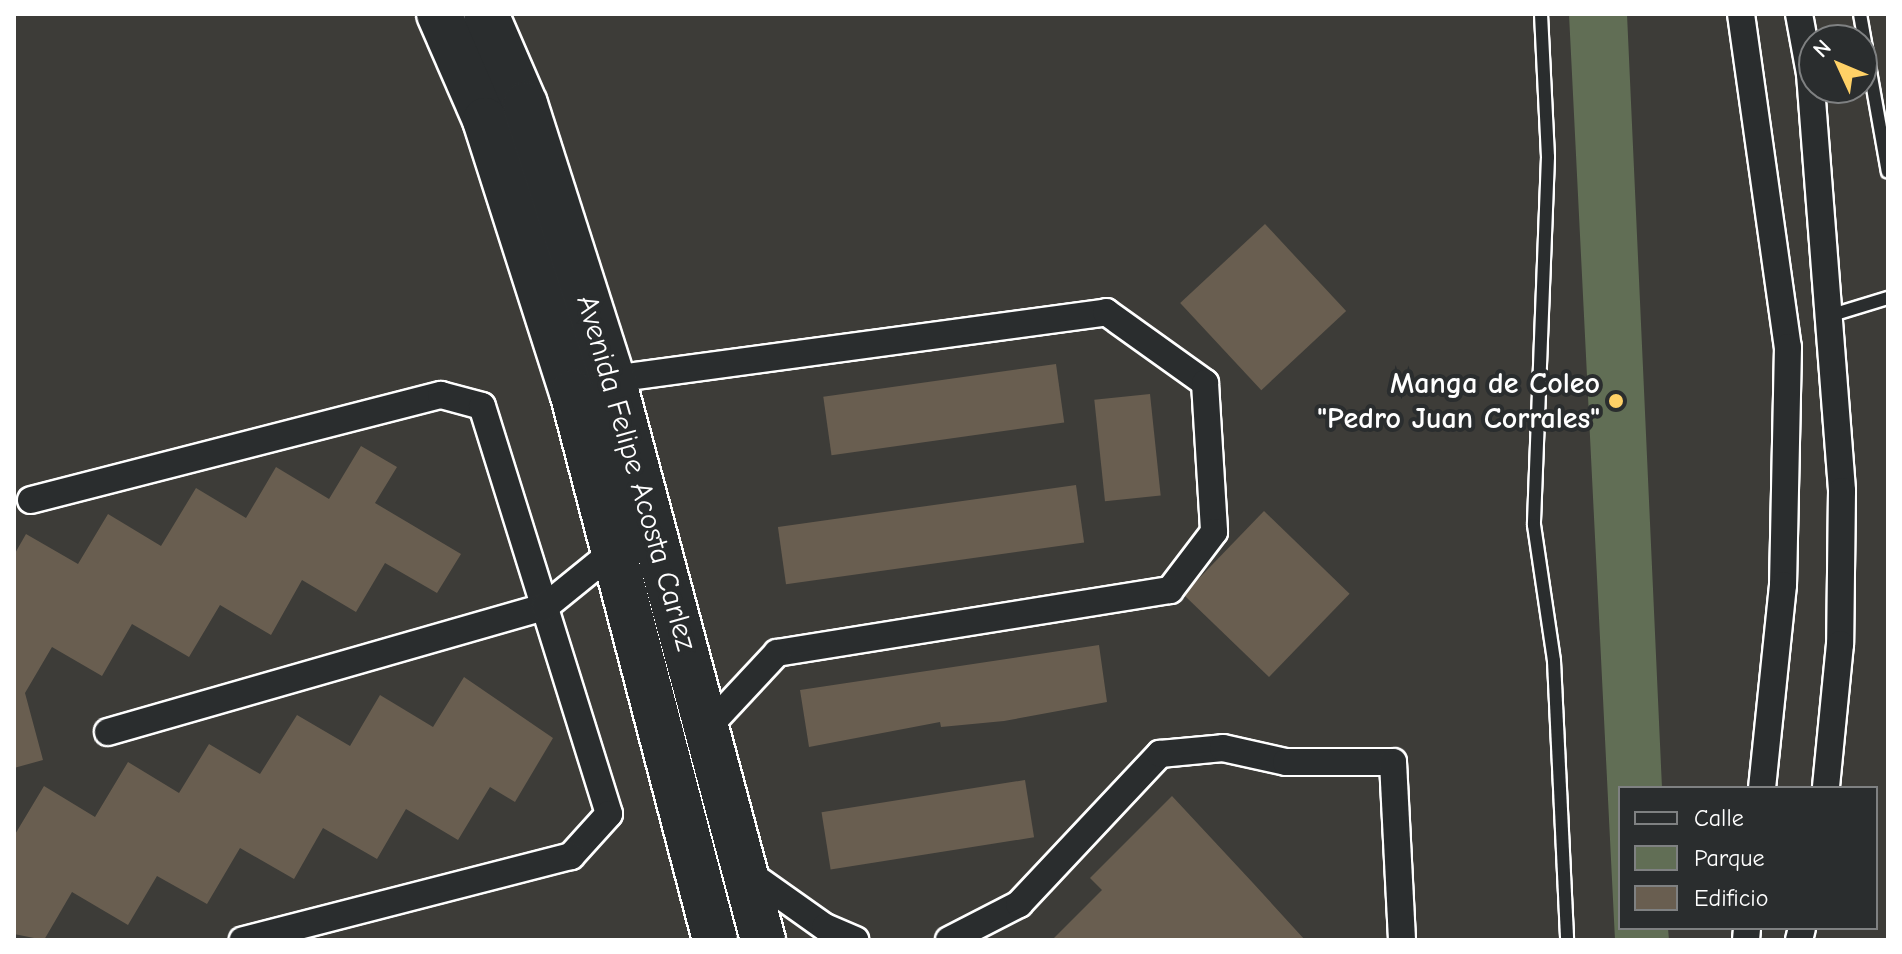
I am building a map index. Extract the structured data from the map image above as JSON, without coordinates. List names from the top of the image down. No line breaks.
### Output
{"streets":{"highway":["Avenida Felipe Acosta Carlez"]},"places":["Manga de Coleo \"Pedro Juan Corrales\""],"legend":["Calle","Parque","Edificio"],"north":"top left"}
